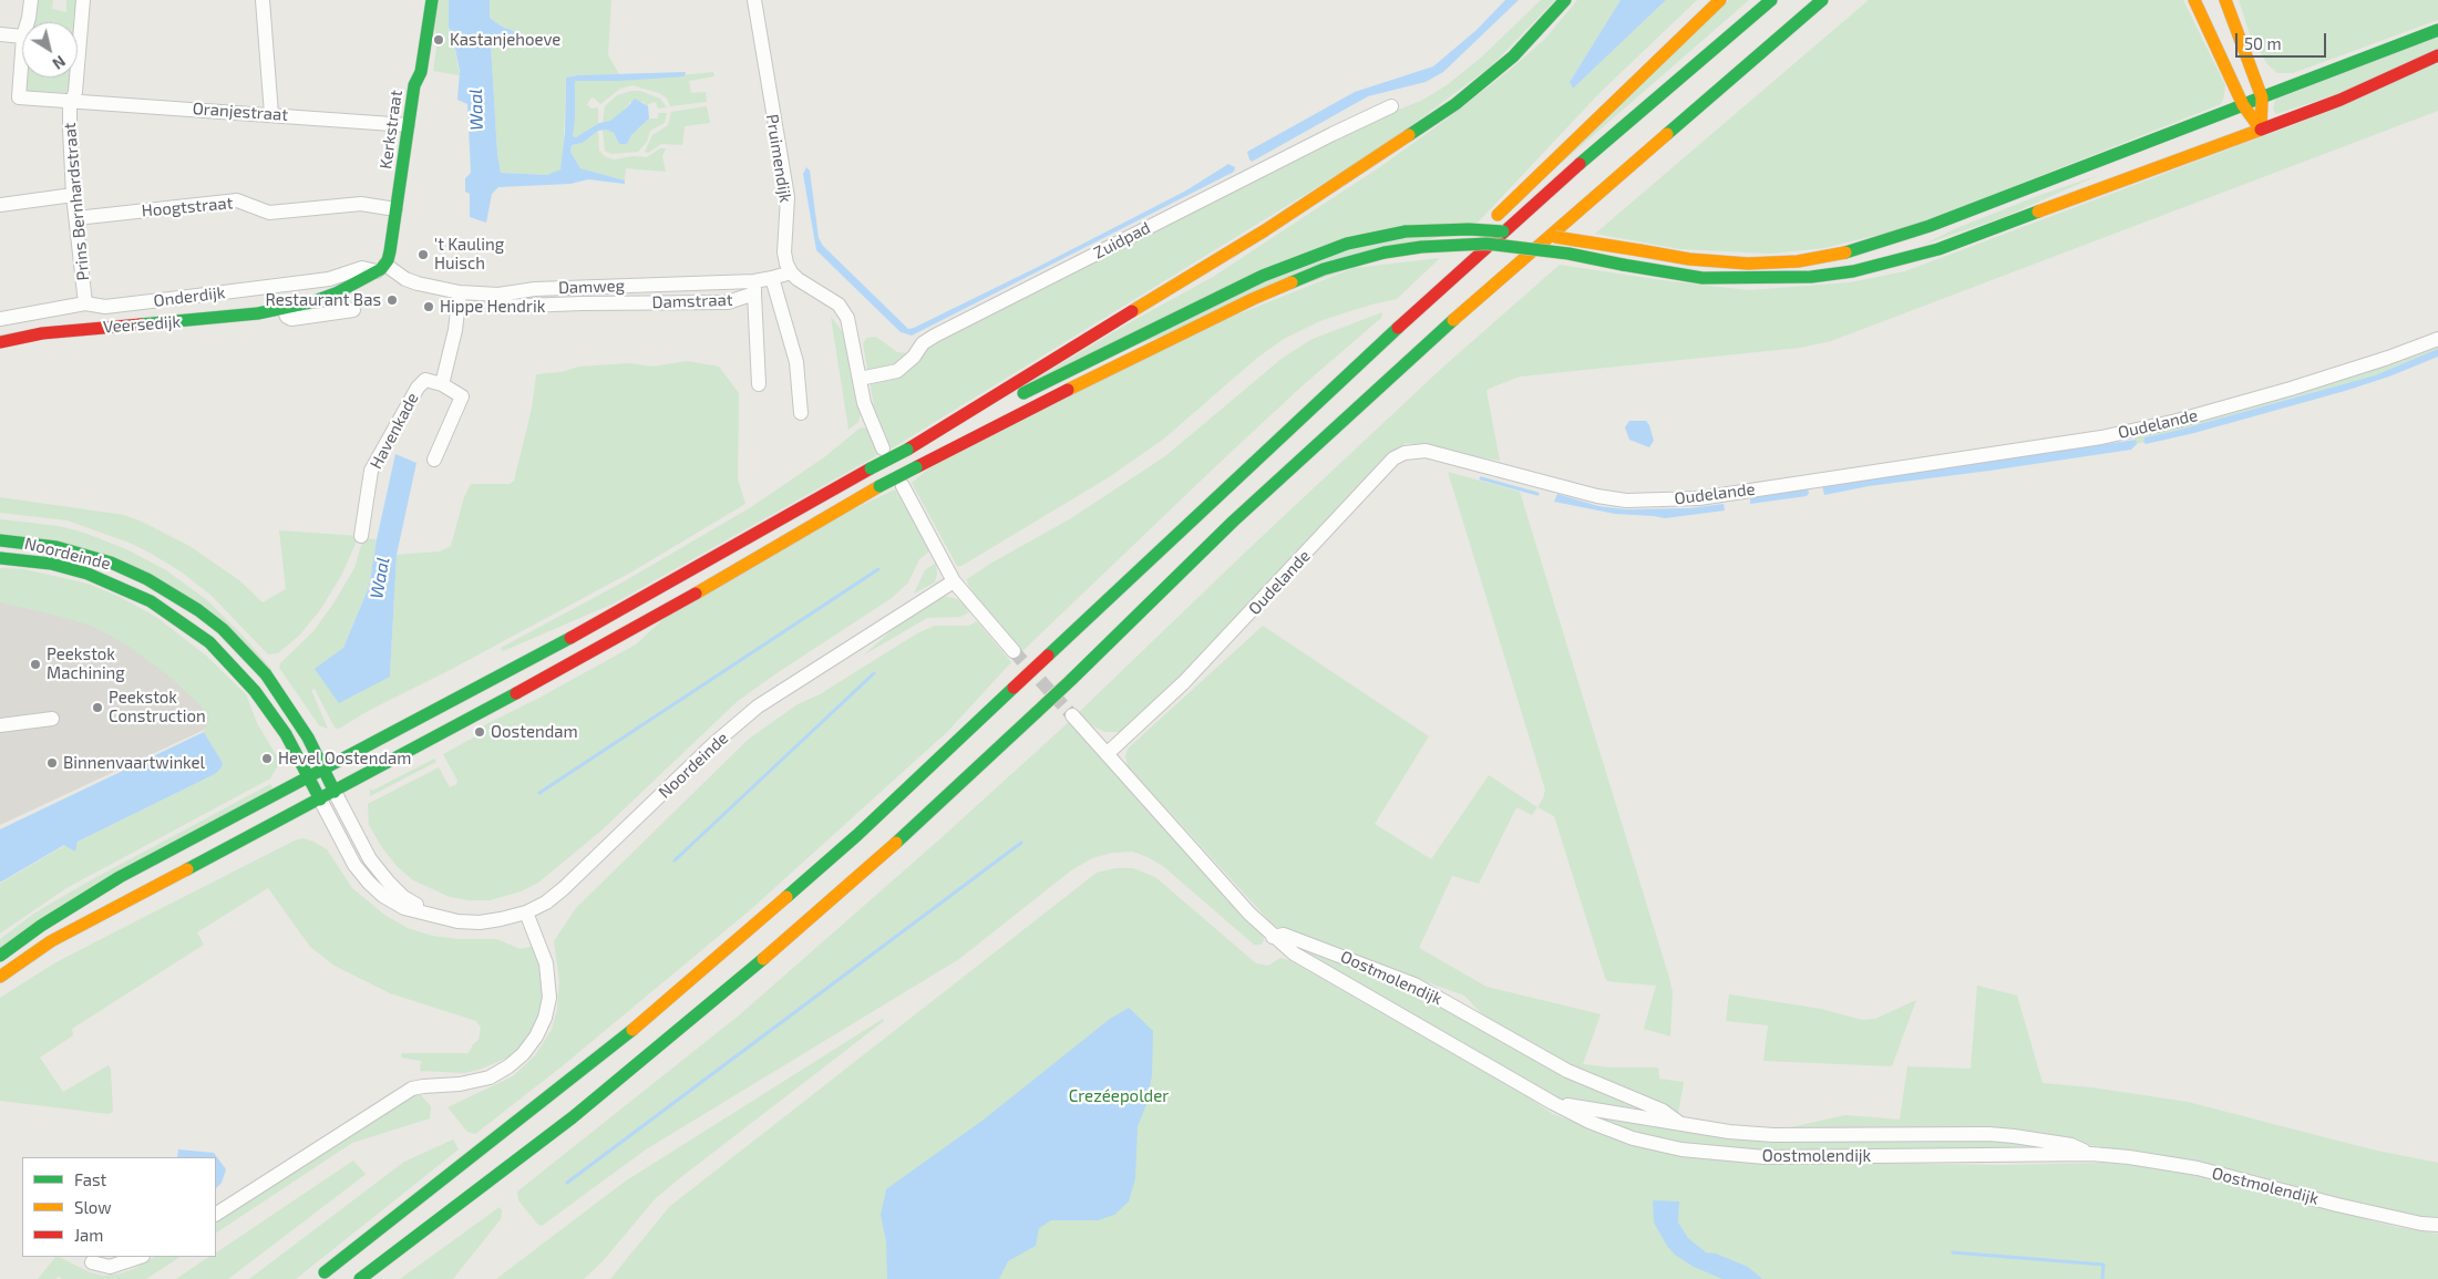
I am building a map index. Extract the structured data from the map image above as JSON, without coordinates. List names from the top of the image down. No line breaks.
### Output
{"streets":{"main road":["Kerkstraat","Veersedijk","Noordeinde"],"street":["Oranjestraat","Pruimendijk","Prins Bernhardstraat","Hoogtstraat","Zuidpad","Damweg","Onderdijk","Damstraat","Oudelande","Havenkade","Oostmolendijk"]},"crossings":[["Oranjestraat","Kerkstraat"],["Oranjestraat","Prins Bernhardstraat"],["Kerkstraat","Hoogtstraat"],["Kerkstraat","Damweg"],["Kerkstraat","Onderdijk"],["Kerkstraat","Veersedijk"],["Pruimendijk","Damweg"],["Prins Bernhardstraat","Hoogtstraat"],["Prins Bernhardstraat","Onderdijk"],["Damweg","Onderdijk"],["Damweg","Damstraat"],["Damweg","Veersedijk"],["Onderdijk","Veersedijk"],["Oudelande","Oostmolendijk"]],"water":["Waal"],"parks":["Crezéepolder"],"places":["Kastanjehoeve","'t Kauling Huisch","Restaurant Bas","Hippe Hendrik","Peekstok Machining","Peekstok Construction","Oostendam","Hevel Oostendam","Binnenvaartwinkel"],"legend":["Fast","Slow","Jam"],"scale_bar":"50 m","north":"bottom right"}
